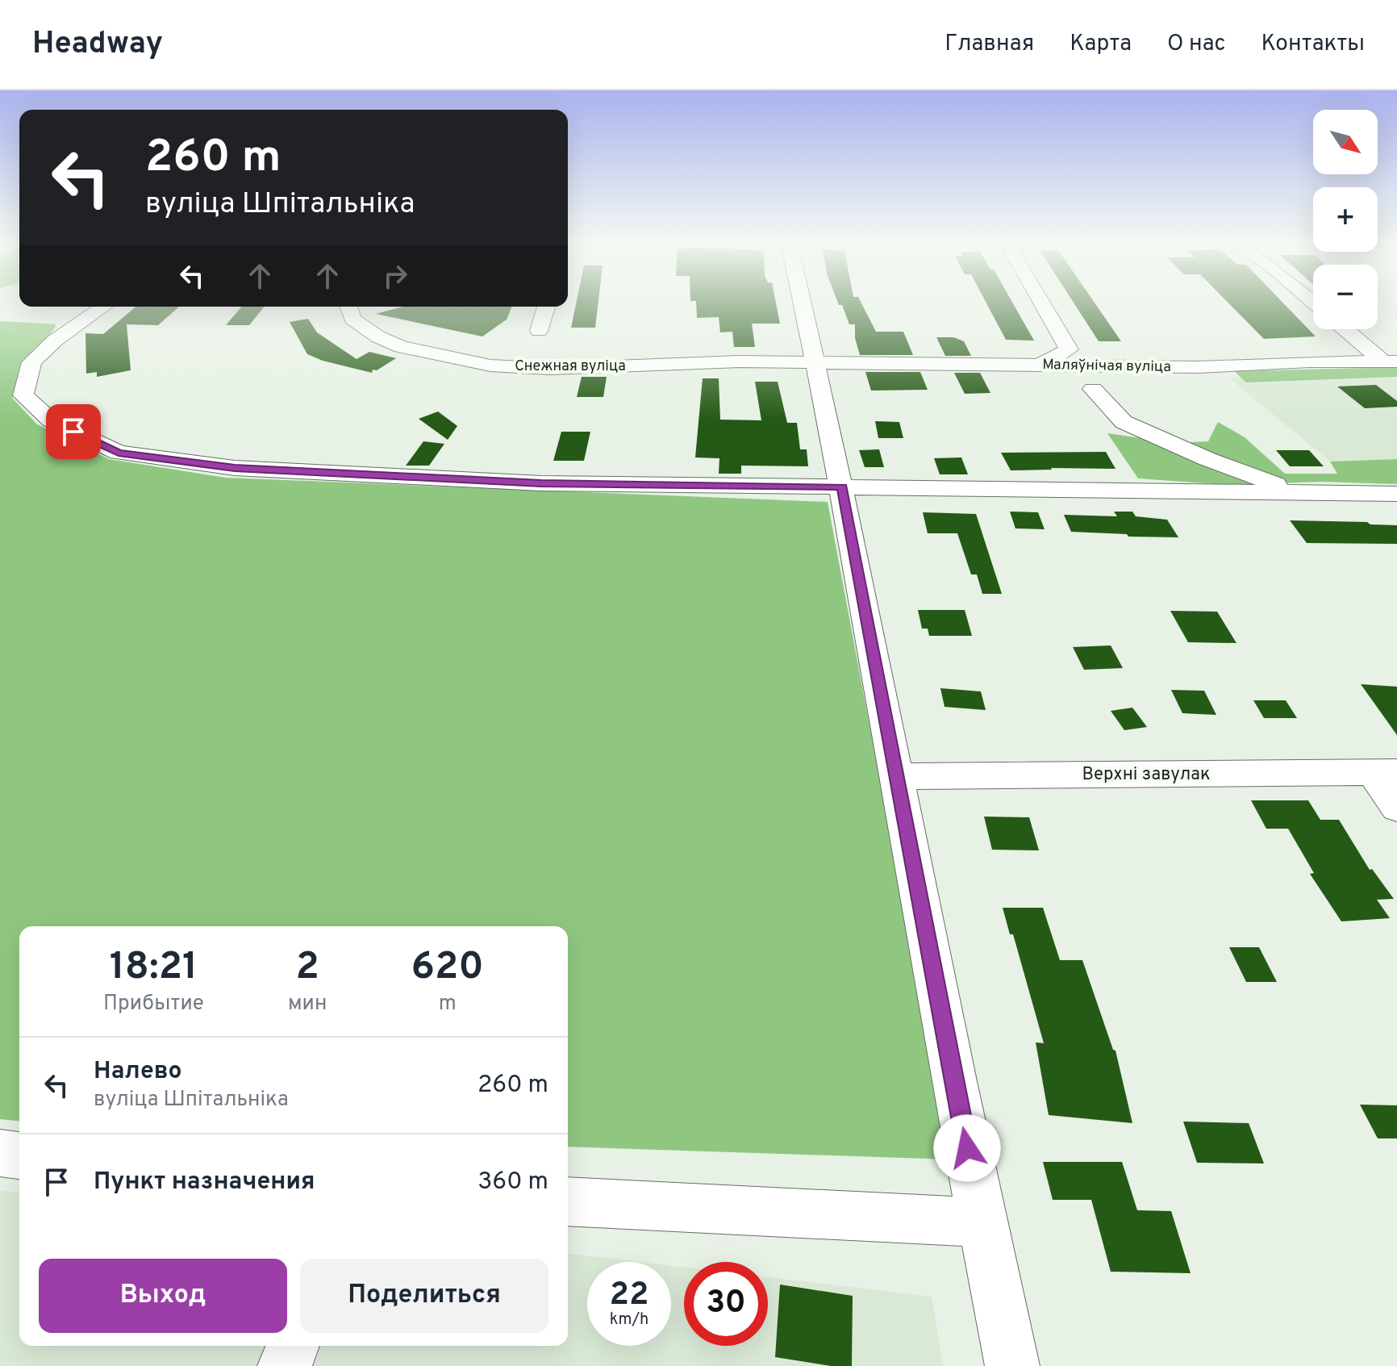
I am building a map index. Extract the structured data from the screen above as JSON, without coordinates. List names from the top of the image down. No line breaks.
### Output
{"streets":{"street":["Снежная вуліца","Маляўнічая вуліца","Верхні завулак"]},"crossings":[["Снежная вуліца","Маляўнічая вуліца"]],"north":"bottom right","page":{"header":"Headway","nav":["Главная","Карта","О нас","Контакты"],"map_buttons":["+","−"],"turn":["260 m","вуліца Шпітальніка"],"eta":["18:21","Прибытие","2","мин","620","m"],"list":[{"name":"Налево","note":"вуліца Шпітальніка","value":"260 m"},{"name":"Пункт назначения","value":"360 m"}],"buttons":["Выход","Поделиться"],"speed":"22 km/h","limit":"30"}}
